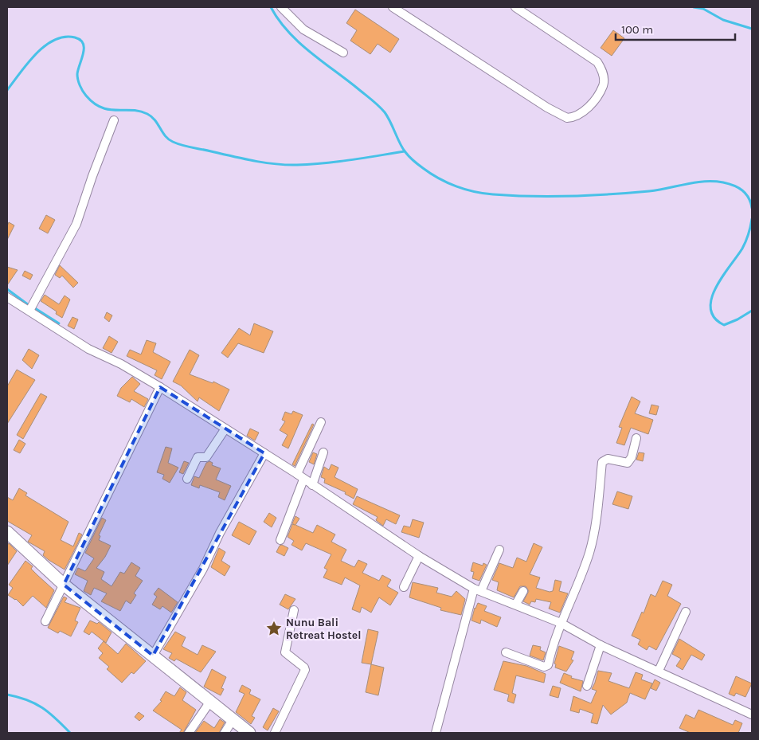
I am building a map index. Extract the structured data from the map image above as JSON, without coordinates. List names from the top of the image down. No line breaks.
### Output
{"places":{"place":["Nunu Bali Retreat Hostel"]},"scale_bar":"100 m"}
